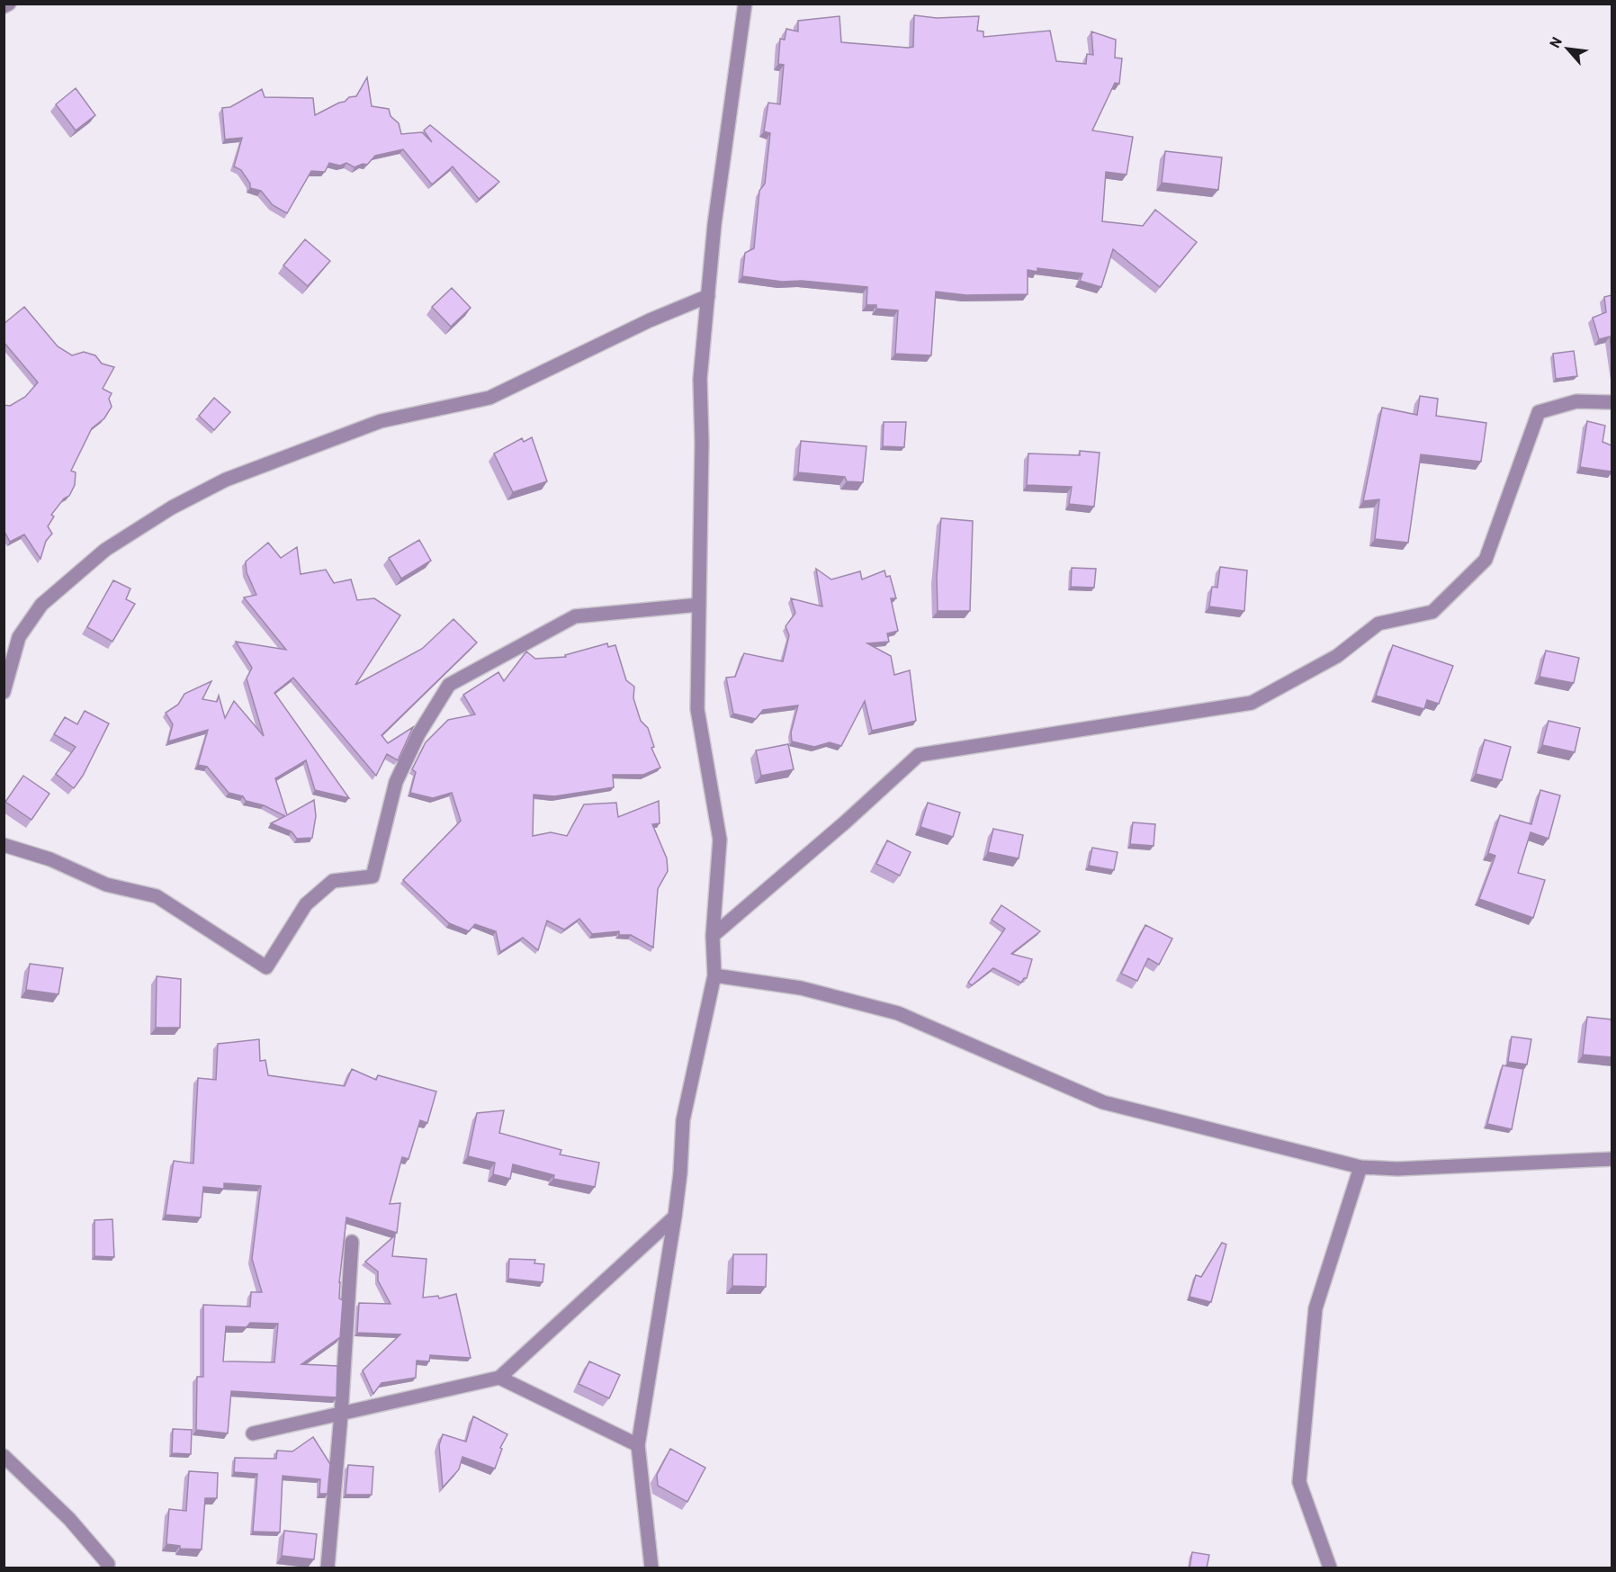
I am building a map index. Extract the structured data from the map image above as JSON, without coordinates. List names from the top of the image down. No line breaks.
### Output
{"north":"top left"}
